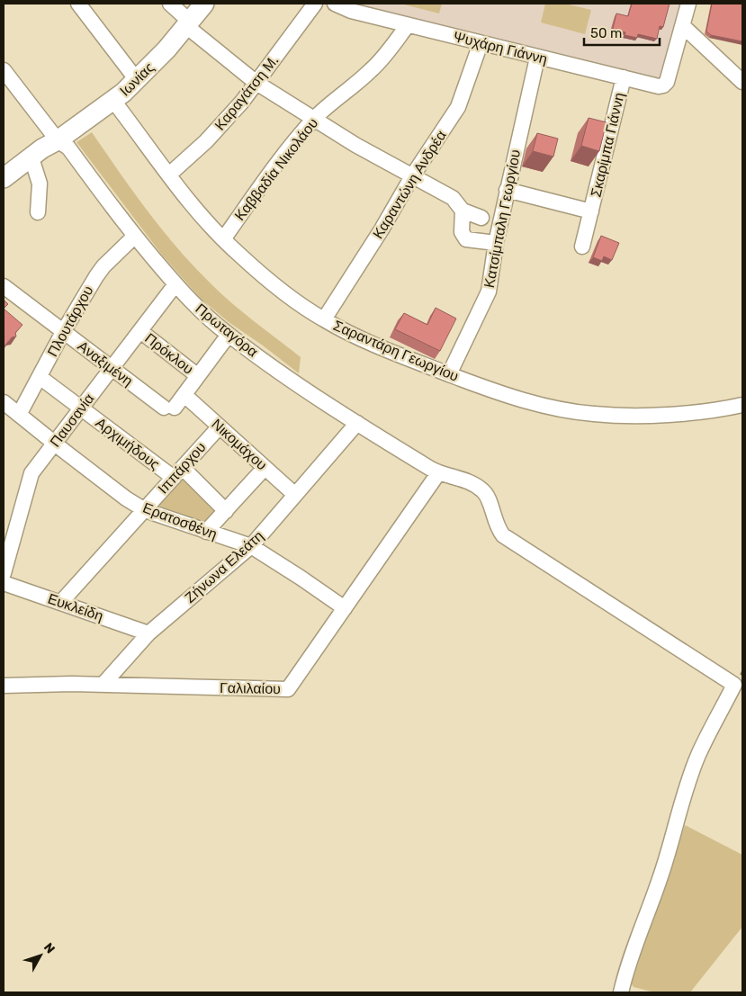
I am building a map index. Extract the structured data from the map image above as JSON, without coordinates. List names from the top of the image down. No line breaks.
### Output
{"streets":{"main road":["Ιωνίας"],"street":["Ψυχάρη Γιάννη","Καραγάτση Μ.","Σκαρίμπα Γιάννη","Καββαδία Νικολάου","Καραντώνη Ανδρέα","Κατσίμπαλη Γεωργίου","Πλουτάρχου","Πρωταγόρα","Σαραντάρη Γεωργίου","Πρόκλου","Αναξιμένη","Παυσανία","Αρχιμήδους","Νικομάχου","Ιππάρχου","Ερατοσθένη","Ζήνωνα Ελεάτη","Ευκλείδη","Γαλιλαίου"]},"crossings":[["Ψυχάρη Γιάννη","Σκαρίμπα Γιάννη"],["Ψυχάρη Γιάννη","Καββαδία Νικολάου"],["Ψυχάρη Γιάννη","Καραντώνη Ανδρέα"],["Ψυχάρη Γιάννη","Κατσίμπαλη Γεωργίου"],["Ιωνίας","Πρωταγόρα"],["Ιωνίας","Σαραντάρη Γεωργίου"],["Καραγάτση Μ.","Σαραντάρη Γεωργίου"],["Σκαρίμπα Γιάννη","Κατσίμπαλη Γεωργίου"],["Καββαδία Νικολάου","Σαραντάρη Γεωργίου"],["Καραντώνη Ανδρέα","Σαραντάρη Γεωργίου"],["Κατσίμπαλη Γεωργίου","Σαραντάρη Γεωργίου"],["Πλουτάρχου","Πρωταγόρα"],["Πλουτάρχου","Αναξιμένη"],["Πλουτάρχου","Αρχιμήδους"],["Πλουτάρχου","Ερατοσθένη"],["Πρωταγόρα","Παυσανία"],["Πρωταγόρα","Ζήνωνα Ελεάτη"],["Πρωταγόρα","Γαλιλαίου"],["Πρόκλου","Παυσανία"],["Αναξιμένη","Παυσανία"],["Αναξιμένη","Νικομάχου"],["Παυσανία","Αρχιμήδους"],["Παυσανία","Ερατοσθένη"],["Αρχιμήδους","Ιππάρχου"],["Νικομάχου","Ιππάρχου"],["Νικομάχου","Ζήνωνα Ελεάτη"],["Ιππάρχου","Ερατοσθένη"],["Ιππάρχου","Ευκλείδη"],["Ερατοσθένη","Ζήνωνα Ελεάτη"],["Ερατοσθένη","Γαλιλαίου"],["Ζήνωνα Ελεάτη","Ευκλείδη"],["Ζήνωνα Ελεάτη","Γαλιλαίου"]],"scale_bar":"50 m","north":"top right"}
